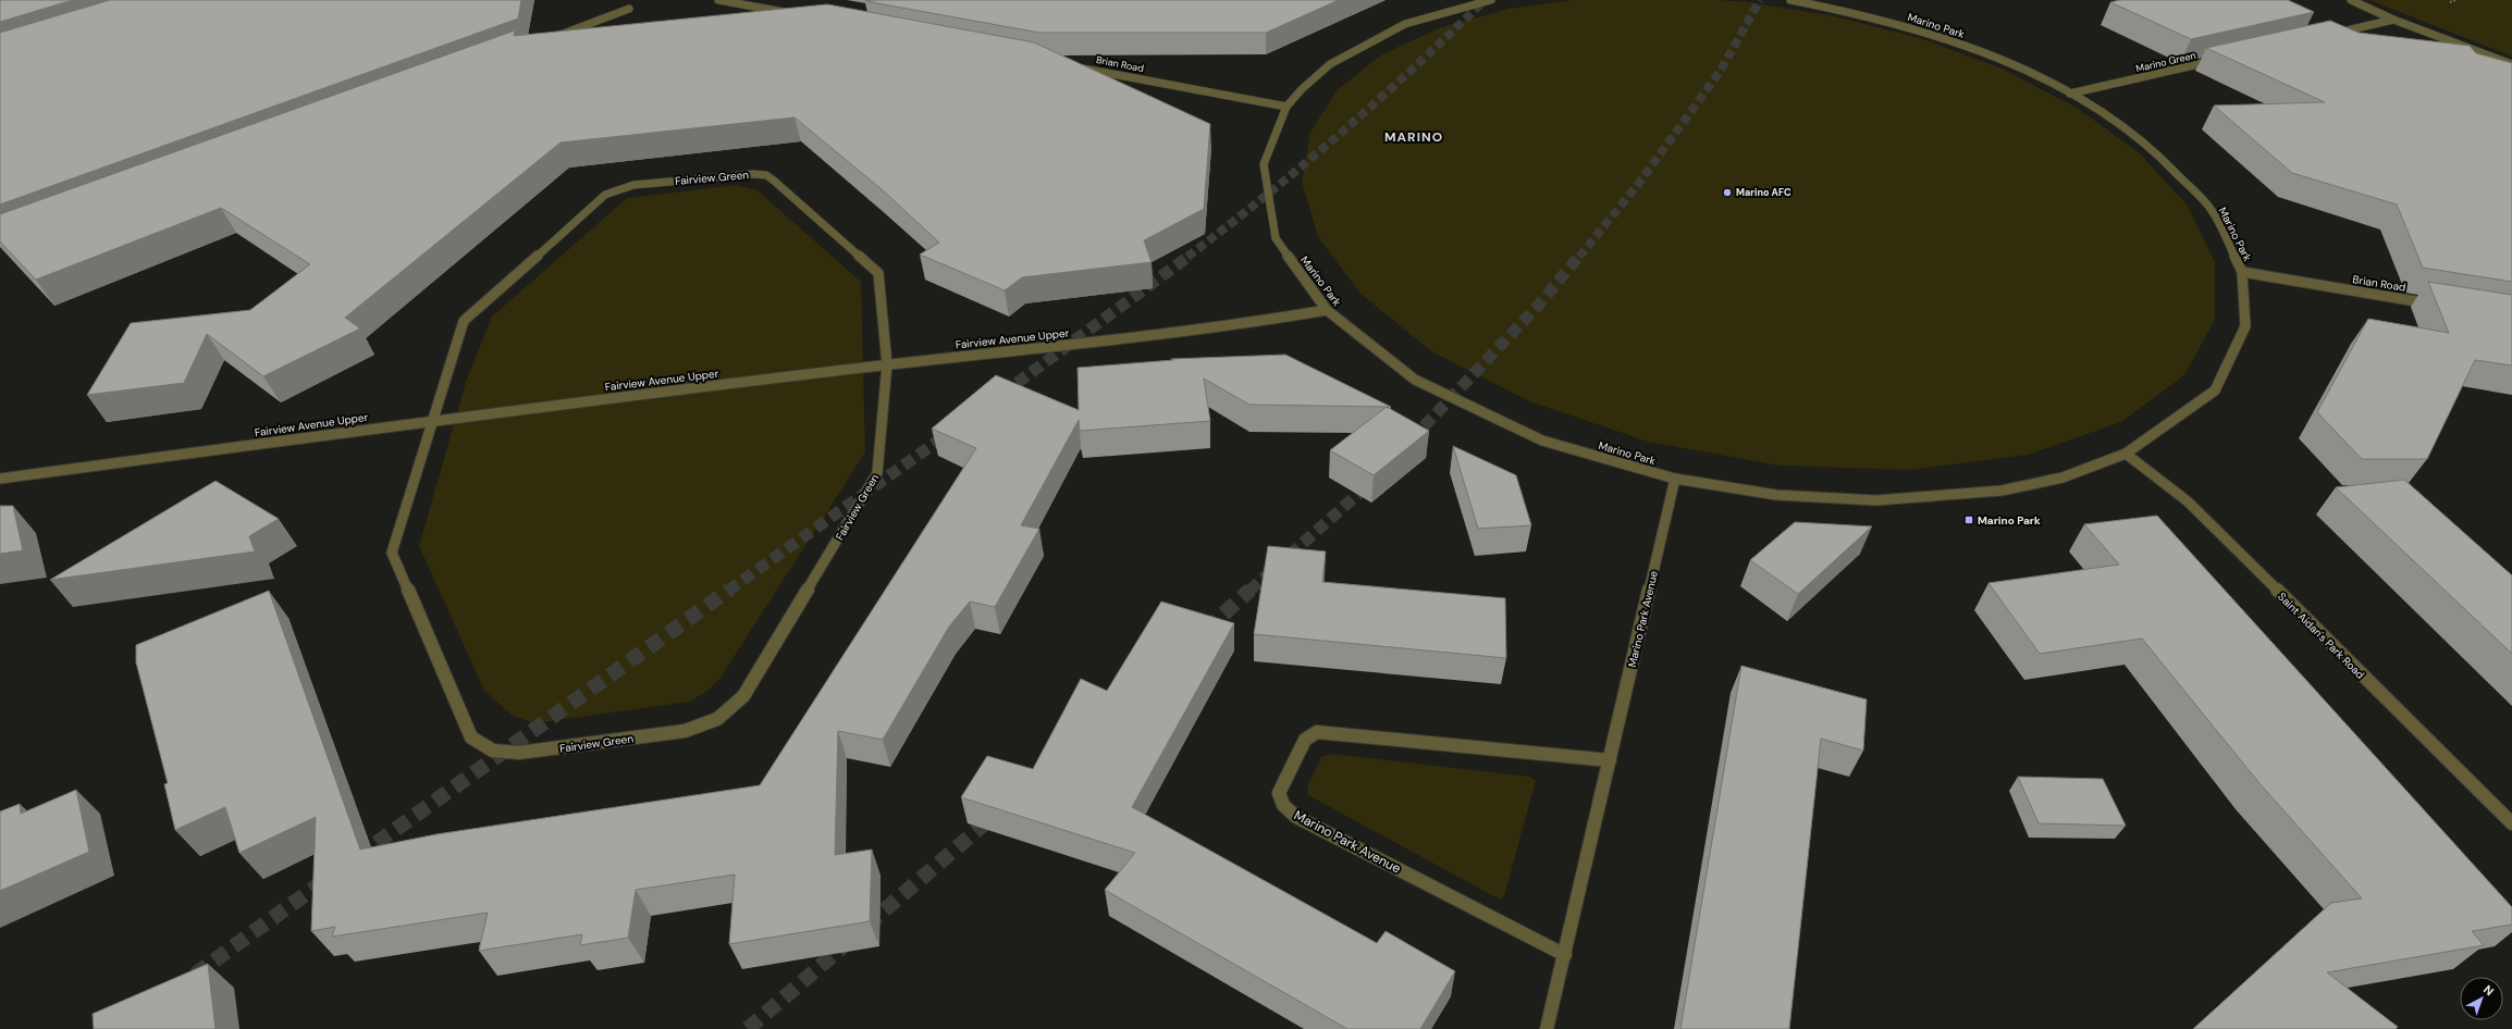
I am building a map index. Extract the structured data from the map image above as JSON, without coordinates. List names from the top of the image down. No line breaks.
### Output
{"streets":{"street":["Marino Park","Marino Green","Brian Road","Fairview Green","Fairview Avenue Upper","Marino Park Avenue","Saint Aidan's Park Road"]},"crossings":[["Marino Park","Marino Green"],["Marino Park","Brian Road"],["Marino Park","Fairview Avenue Upper"],["Marino Park","Marino Park Avenue"],["Marino Park","Saint Aidan's Park Road"],["Fairview Green","Fairview Avenue Upper"]],"districts":["MARINO"],"places":{"other":["Marino AFC"],"transit":["Marino Park"]},"north":"top right"}
